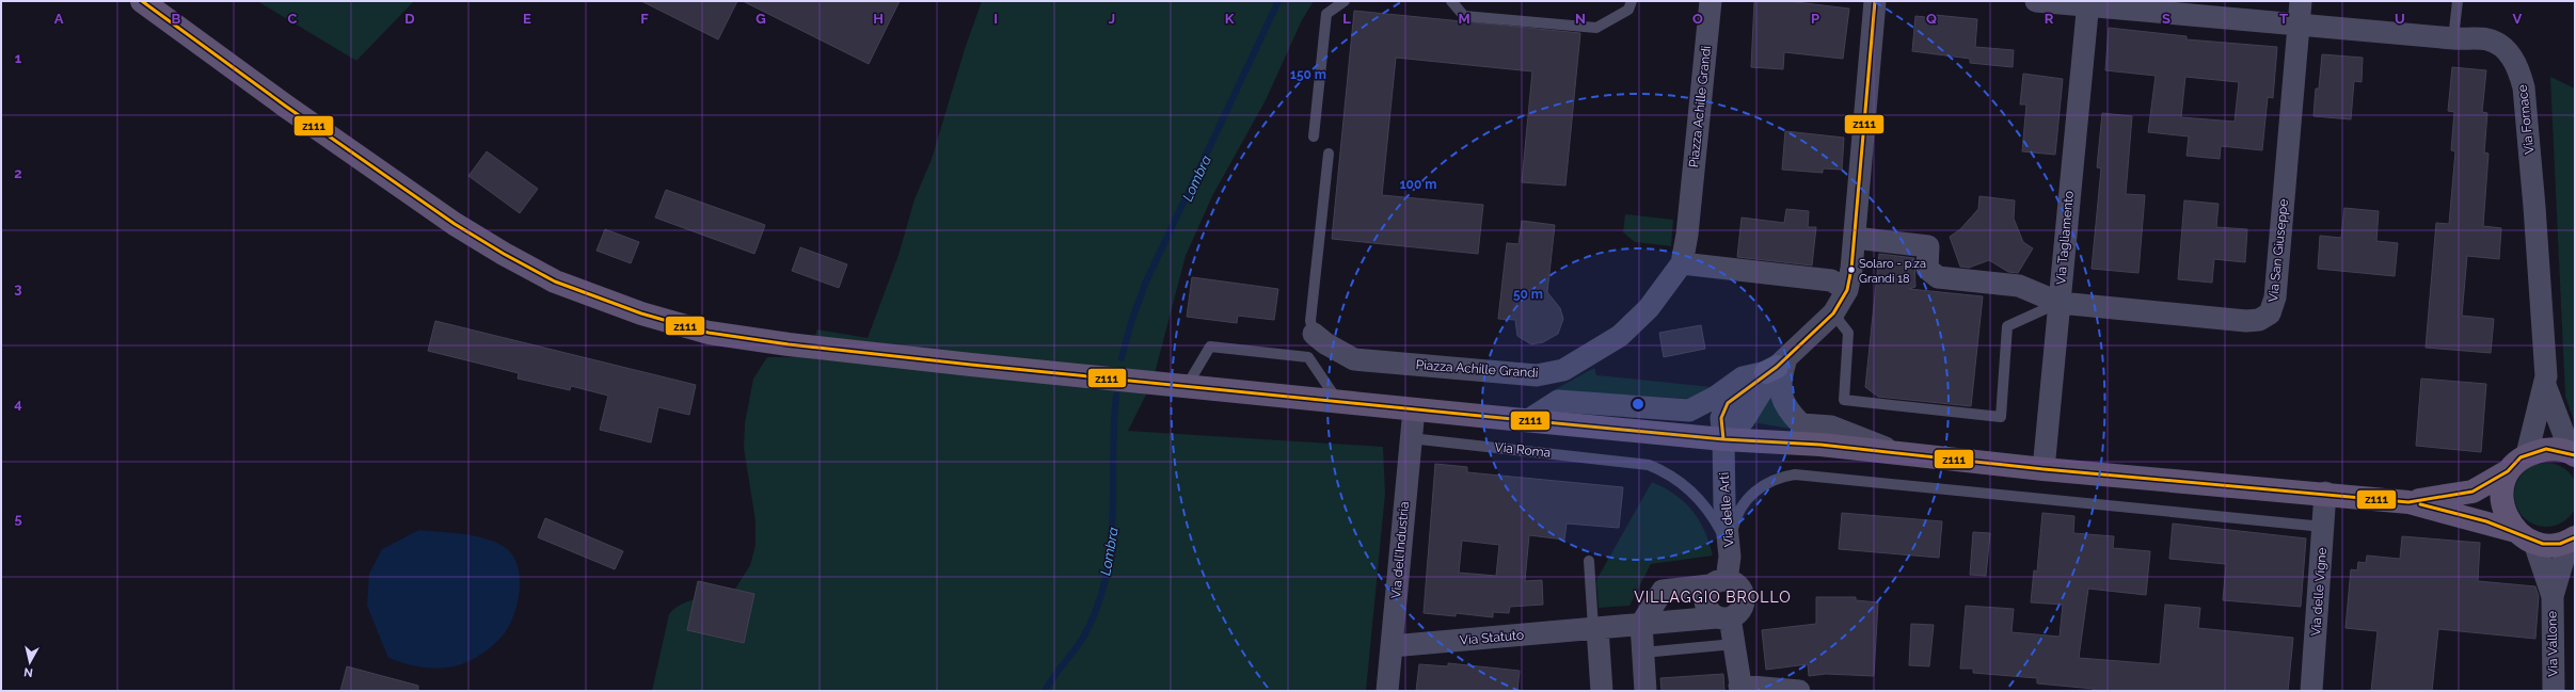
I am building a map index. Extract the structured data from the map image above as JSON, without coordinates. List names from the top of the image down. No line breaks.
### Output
{"streets":{"street":["Piazza Achille Grandi","Via Fornace","Via Tagliamento","Via San Giuseppe","Via delle Arti","Via dell'Industria","Via delle Vigne","Via Statuto","Via Vallone"],"lane":["Via Roma"]},"crossings":[["Via Fornace","Via Tagliamento"],["Via Fornace","Via San Giuseppe"],["Via Tagliamento","Via San Giuseppe"],["Via Roma","Via delle Arti"],["Via Roma","Via dell'Industria"],["Via delle Arti","Via Statuto"],["Via dell'Industria","Via Statuto"]],"districts":["VILLAGGIO BROLLO"],"water":["Lombra"],"places":["Solaro - p.za Grandi 18"],"lines":["transit line z111"],"north":"bottom","grid":{"columns":["A","B","C","D","E","F","G","H","I","J","K","L","M","N","O","P","Q","R","S","T","U","V"],"rows":["1","2","3","4","5"]},"rings":["150 m","100 m","50 m"]}
